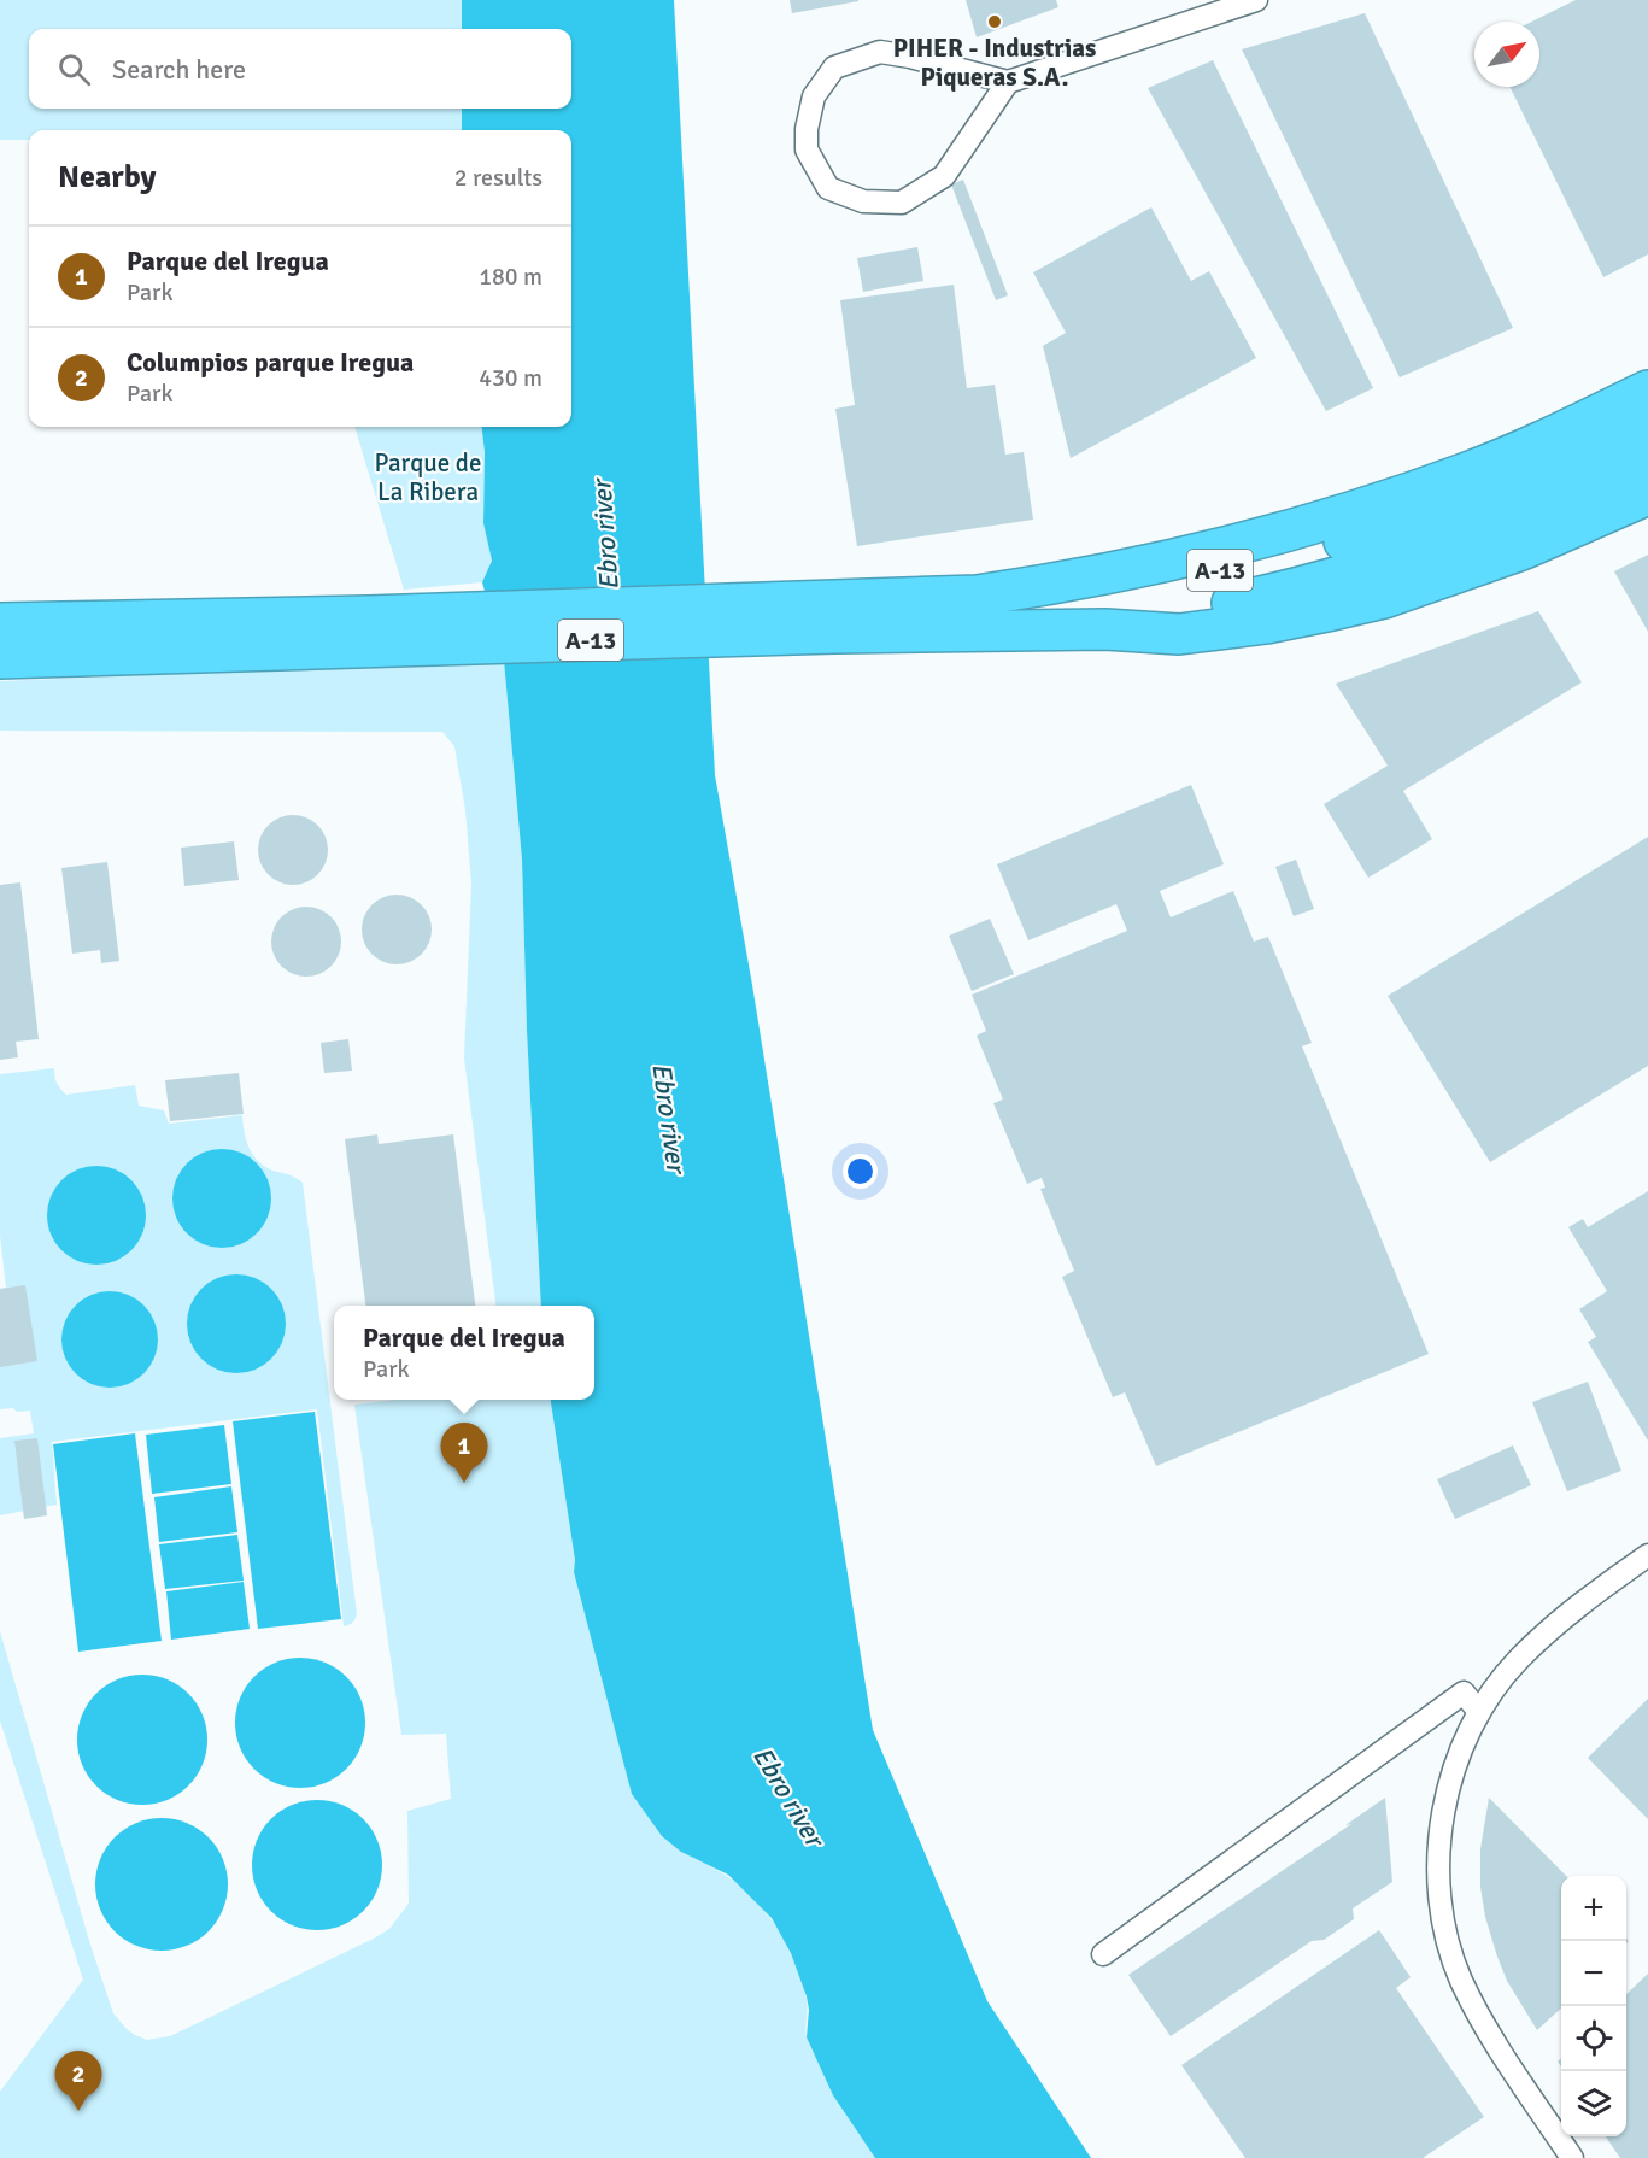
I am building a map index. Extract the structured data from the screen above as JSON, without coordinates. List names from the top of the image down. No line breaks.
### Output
{"streets":{"highway":["A-13"]},"water":["Ebro river"],"parks":["Parque de La Ribera"],"places":["PIHER - Industrias Piqueras S.A."],"north":"top right","page":{"search":"Search here","heading":["Nearby","2 results"],"list":[{"mark":"1","name":"Parque del Iregua","note":"Park","value":"180 m"},{"mark":"2","name":"Columpios parque Iregua","note":"Park","value":"430 m"}],"popup":["Parque del Iregua","Park"],"pins":["1","2"],"map_buttons":["+","−"]}}
